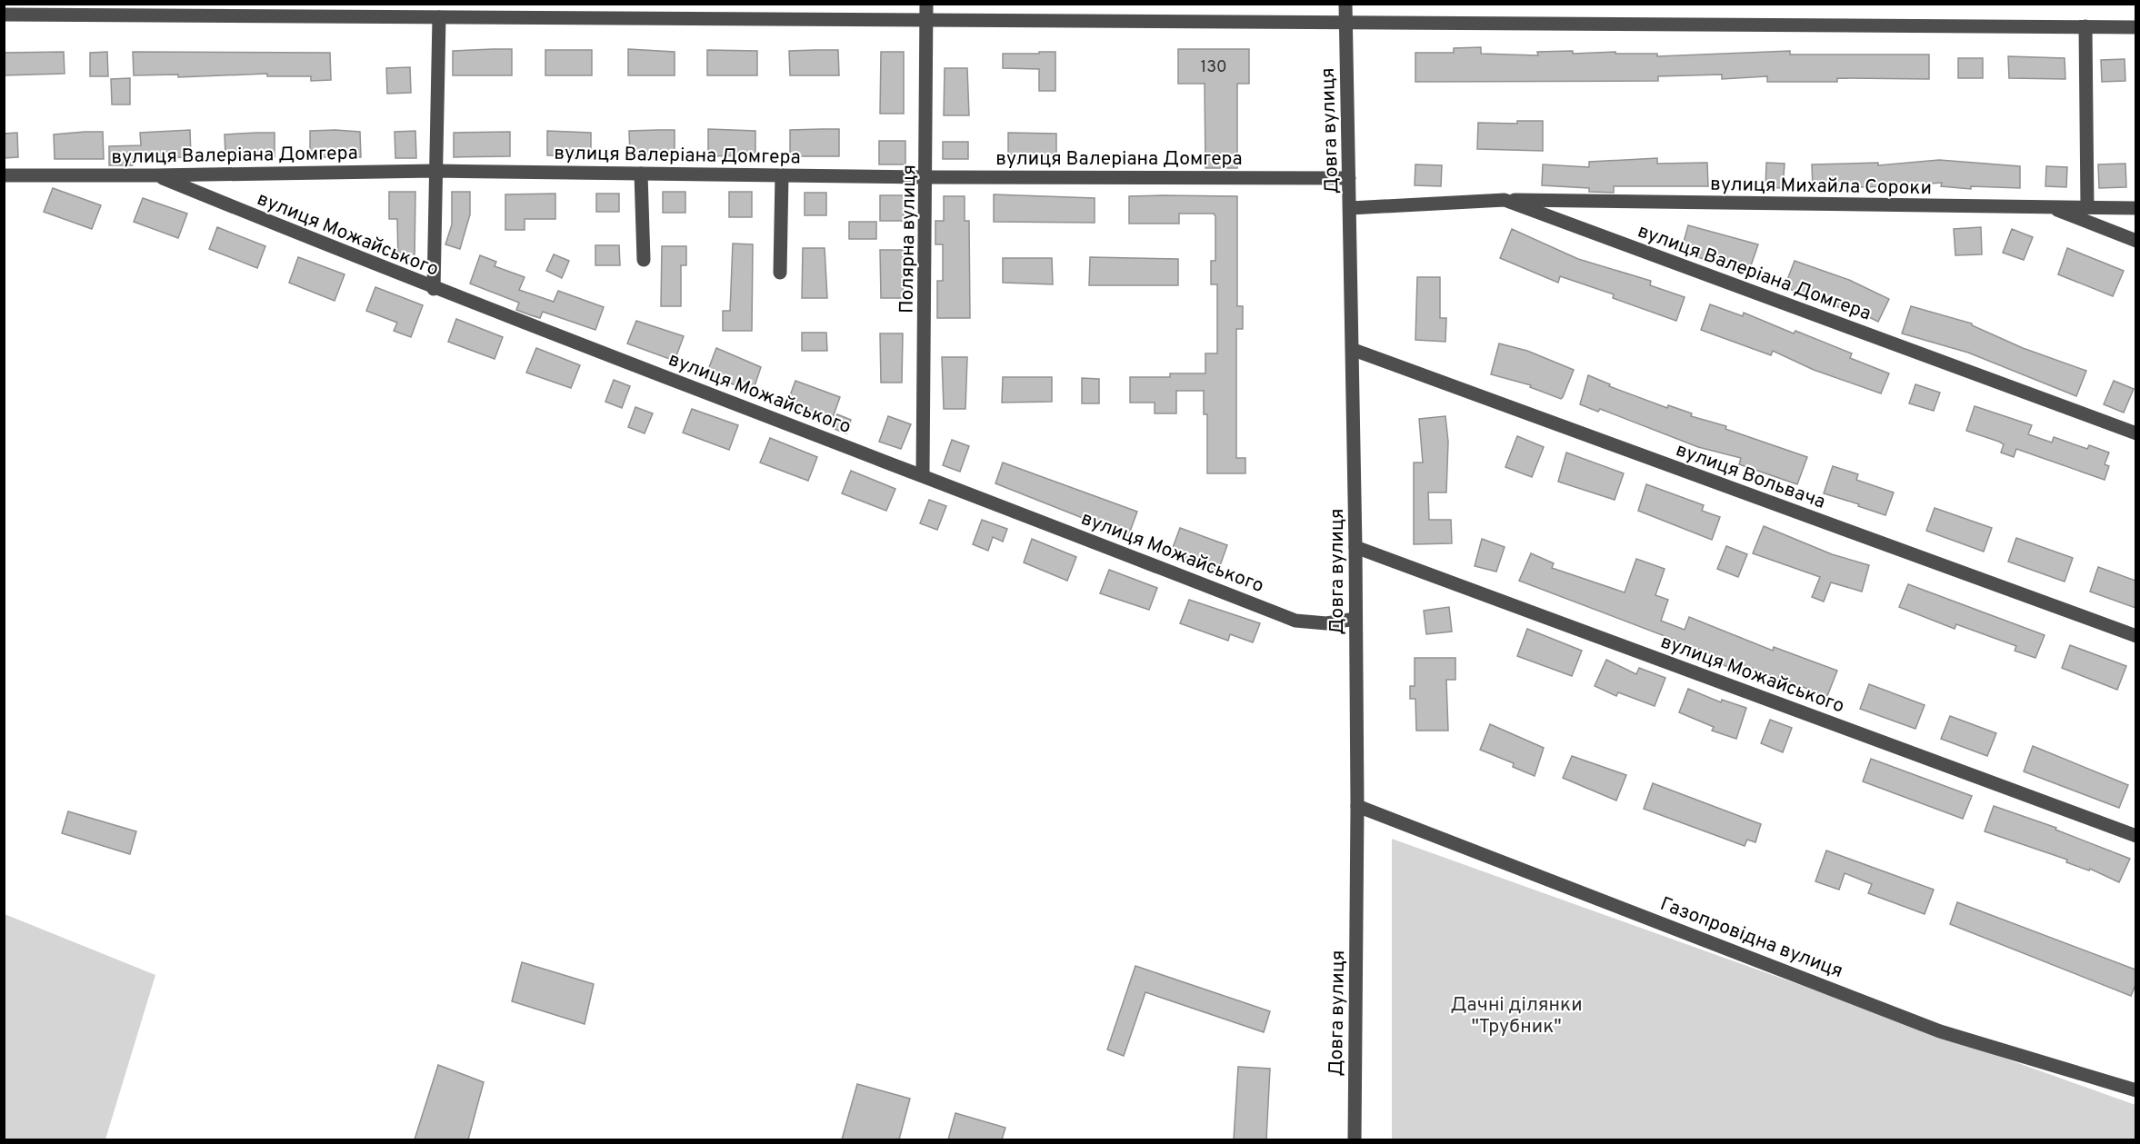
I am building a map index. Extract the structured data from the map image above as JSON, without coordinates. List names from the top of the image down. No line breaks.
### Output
{"streets":{"street":["Довга вулиця","вулиця Валеріана Домгера","вулиця Михайла Сороки","вулиця Можайського","Полярна вулиця","вулиця Вольвача","Газопровідна вулиця"]},"crossings":[["Довга вулиця","вулиця Валеріана Домгера"],["Довга вулиця","вулиця Можайського"],["Довга вулиця","вулиця Вольвача"],["Довга вулиця","Газопровідна вулиця"],["вулиця Валеріана Домгера","вулиця Михайла Сороки"],["вулиця Валеріана Домгера","вулиця Можайського"],["вулиця Валеріана Домгера","Полярна вулиця"],["вулиця Можайського","Полярна вулиця"]],"parks":["Дачні ділянки \"Трубник\""],"house_numbers":["130"]}
